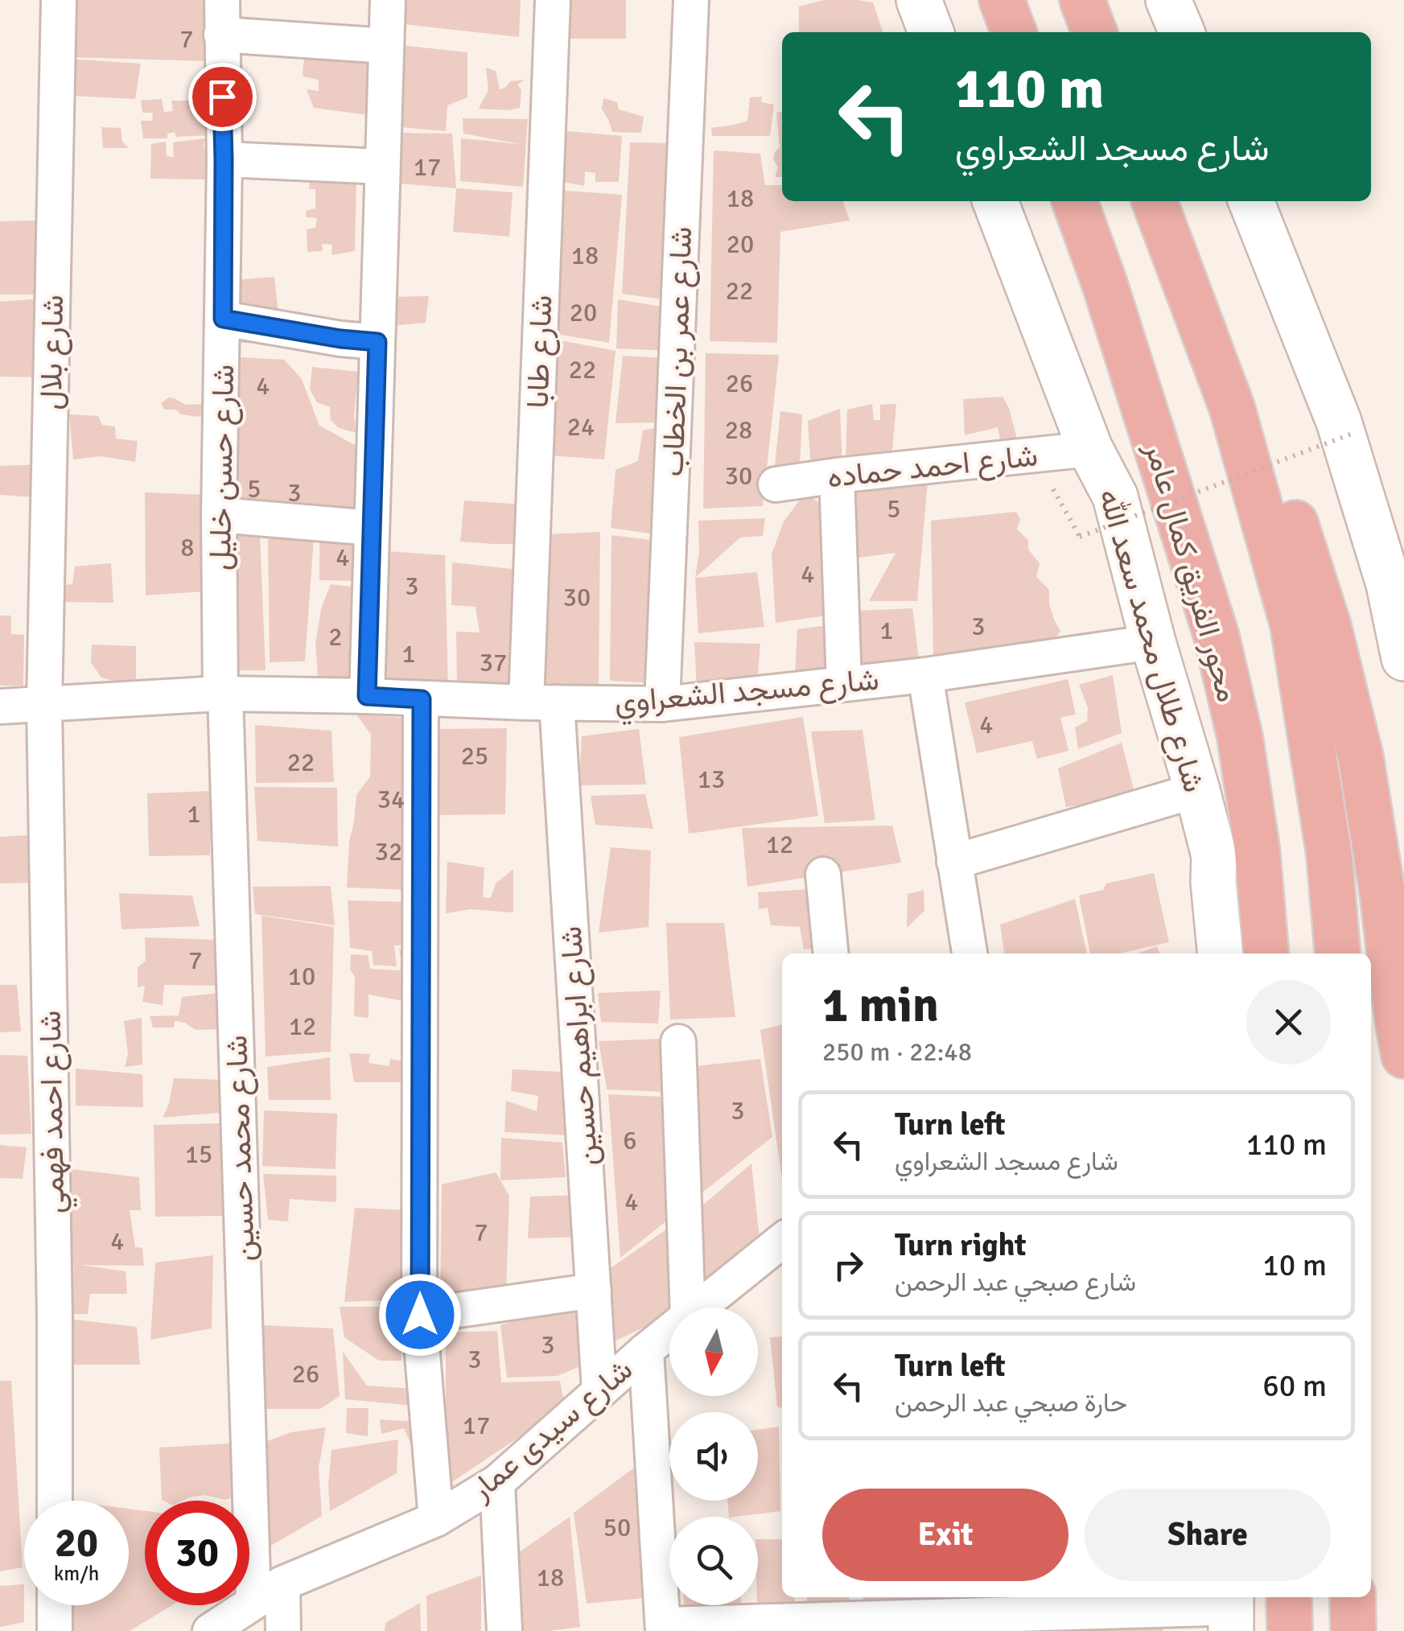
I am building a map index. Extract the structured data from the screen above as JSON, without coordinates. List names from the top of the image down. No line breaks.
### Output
{"streets":{"highway":["محور الفريق كمال عامر"],"main road":["شارع طلال محمد سعد الله"],"street":["شارع طابا","شارع عمر بن الخطاب","شارع بلال","شارع احمد حماده","شارع حسن خليل","شارع مسجد الشعراوي","شارع ابراهيم حسين","شارع احمد فهمي","شارع محمد حسين","شارع سيدى عمار"]},"crossings":[["شارع طابا","شارع مسجد الشعراوي"],["شارع طابا","شارع ابراهيم حسين"],["شارع عمر بن الخطاب","شارع مسجد الشعراوي"],["شارع بلال","شارع مسجد الشعراوي"],["شارع بلال","شارع احمد فهمي"],["شارع احمد حماده","شارع طلال محمد سعد الله"],["شارع حسن خليل","شارع مسجد الشعراوي"],["شارع حسن خليل","شارع محمد حسين"],["شارع طلال محمد سعد الله","شارع مسجد الشعراوي"],["شارع مسجد الشعراوي","شارع ابراهيم حسين"],["شارع مسجد الشعراوي","شارع احمد فهمي"],["شارع مسجد الشعراوي","شارع محمد حسين"],["شارع ابراهيم حسين","شارع سيدى عمار"],["شارع محمد حسين","شارع سيدى عمار"]],"house_numbers":["7","17","18","20","18","22","20","22","26","4","24","28","30","5","3","5","8","4","4","3","30","3","1","2","1","37","4","25","22","13","34","1","12","32","7","10","12","3","6","15","4","7","4","3","3","26","17","50","18"],"north":"bottom","page":{"turn":["110 m","شارع مسجد الشعراوي"],"heading":["1 min","250 m · 22:48"],"list":[{"name":"Turn left","note":"شارع مسجد الشعراوي","value":"110 m"},{"name":"Turn right","note":"شارع صبحي عبد الرحمن","value":"10 m"},{"name":"Turn left","note":"حارة صبحي عبد الرحمن","value":"60 m"}],"buttons":["Exit","Share"],"speed":"20 km/h","limit":"30"}}
